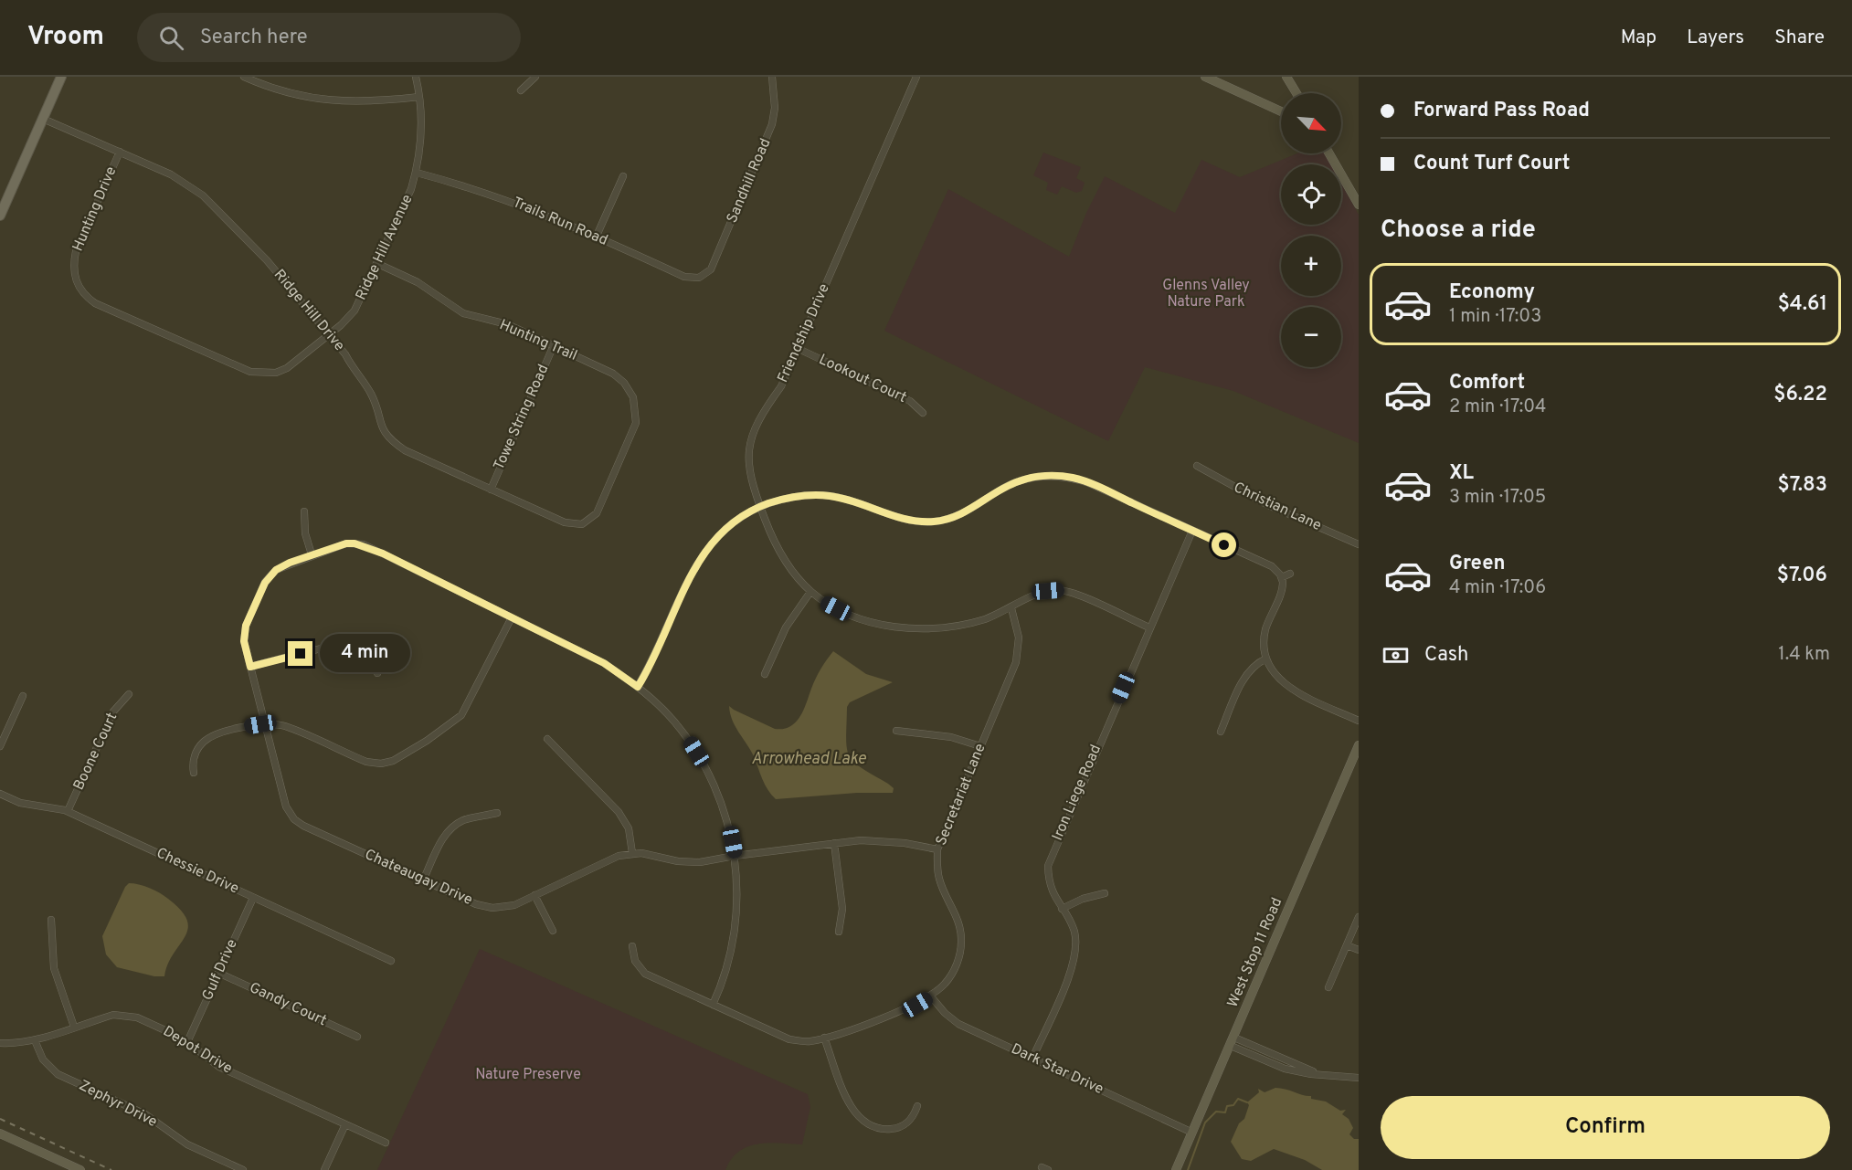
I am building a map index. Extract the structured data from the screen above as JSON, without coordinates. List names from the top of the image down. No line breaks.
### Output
{"streets":{"main road":["West Stop 11 Road"],"street":["Sandhill Road","Hunting Drive","Trails Run Road","Ridge Hill Avenue","Ridge Hill Drive","Friendship Drive","Hunting Trail","Lookout Court","Towe String Road","Christian Lane","Boone Court","Iron Liege Road","Secretariat Lane","Chessie Drive","Chateaugay Drive","Gulf Drive","Gandy Court","Depot Drive","Dark Star Drive","Zephyr Drive"]},"crossings":[["Sandhill Road","Trails Run Road"],["Hunting Drive","Ridge Hill Avenue"],["Hunting Drive","Ridge Hill Drive"],["Trails Run Road","Ridge Hill Avenue"],["Ridge Hill Avenue","Ridge Hill Drive"],["Ridge Hill Avenue","Hunting Trail"],["Ridge Hill Drive","Hunting Trail"],["Ridge Hill Drive","Towe String Road"],["Friendship Drive","Lookout Court"],["Hunting Trail","Towe String Road"],["Boone Court","Chessie Drive"],["Iron Liege Road","Dark Star Drive"],["Secretariat Lane","Chateaugay Drive"],["Secretariat Lane","Dark Star Drive"],["Chessie Drive","Gulf Drive"],["West Stop 11 Road","Dark Star Drive"],["Gulf Drive","Gandy Court"],["Gulf Drive","Depot Drive"],["Depot Drive","Zephyr Drive"]],"water":["Arrowhead Lake"],"parks":["Glenns Valley Nature Park","Nature Preserve"],"north":"bottom right","page":{"header":"Vroom","search":"Search here","nav":["Map","Layers","Share"],"banner":["Forward Pass Road","Count Turf Court"],"map_buttons":["+","−"],"heading":"Choose a ride","list":[{"name":"Economy","note":"1 min · 17:03","value":"$4.61"},{"name":"Comfort","note":"2 min · 17:04","value":"$6.22"},{"name":"XL","note":"3 min · 17:05","value":"$7.83"},{"name":"Green","note":"4 min · 17:06","value":"$7.06"}],"pay":["Cash","1.4 km"],"bubble":"4 min","buttons":"Confirm"}}
